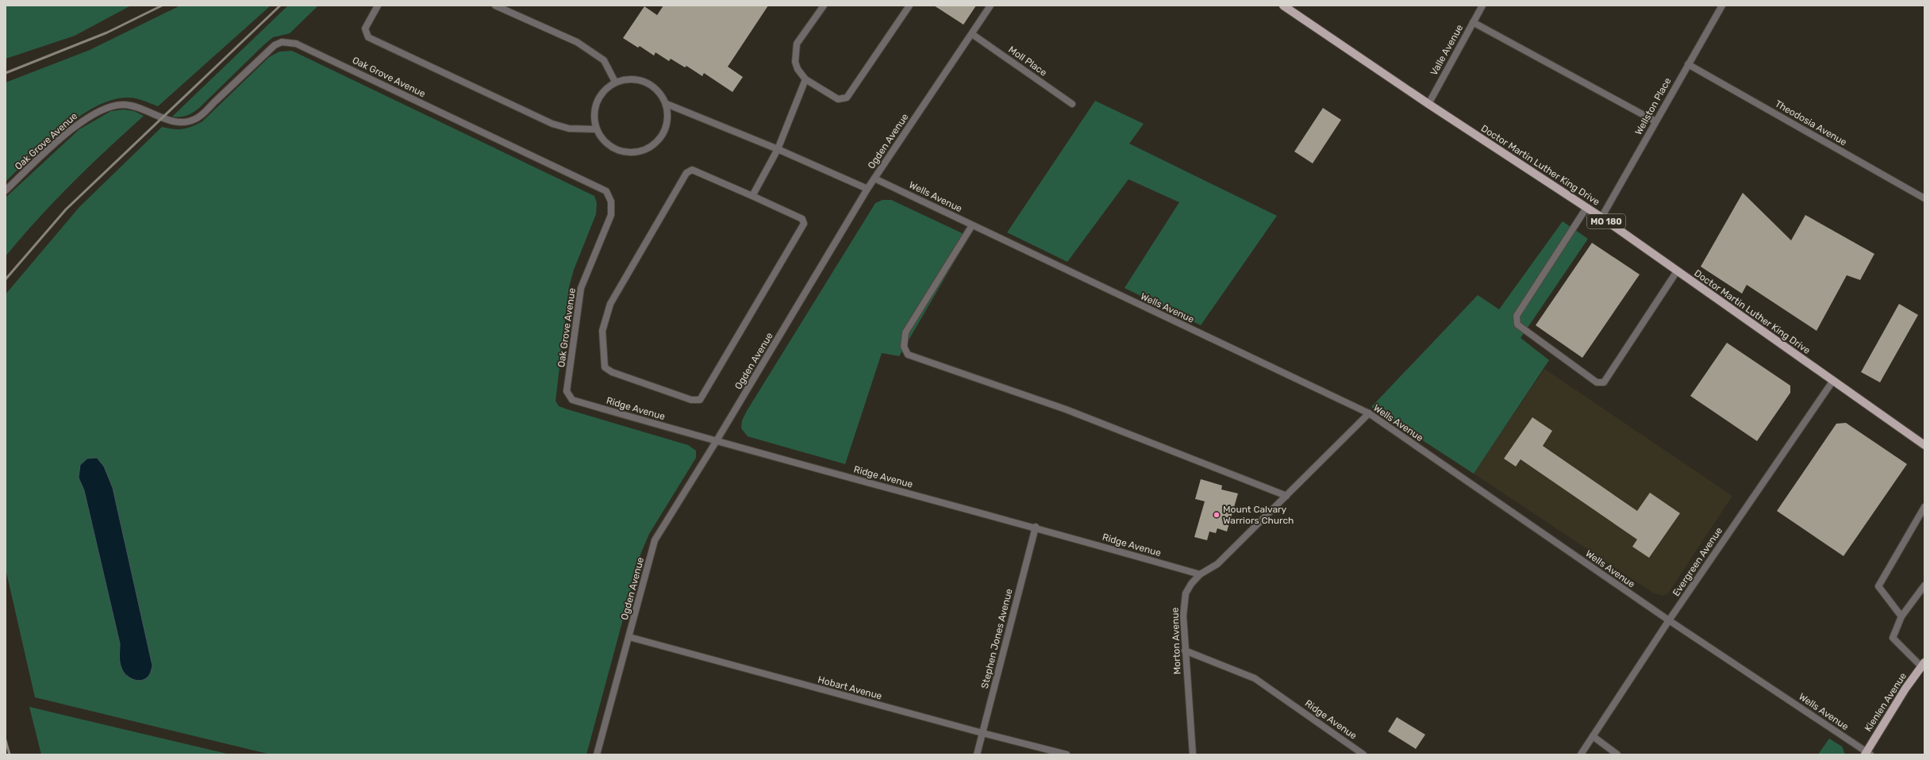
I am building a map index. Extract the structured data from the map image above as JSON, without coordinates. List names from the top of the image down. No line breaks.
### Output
{"streets":{"main road":["Doctor Martin Luther King Drive","MO 180","Kienlen Avenue"],"street":["Valle Avenue","Moll Place","Oak Grove Avenue","Wellston Place","Theodosia Avenue","Ogden Avenue","Wells Avenue","Ridge Avenue","Evergreen Avenue","Stephen Jones Avenue","Morton Avenue","Hobart Avenue"]},"crossings":[["Valle Avenue","Doctor Martin Luther King Drive"],["Moll Place","Ogden Avenue"],["Oak Grove Avenue","Ridge Avenue"],["Wellston Place","Theodosia Avenue"],["Wellston Place","Doctor Martin Luther King Drive"],["Ogden Avenue","Wells Avenue"],["Ogden Avenue","Ridge Avenue"],["Ogden Avenue","Hobart Avenue"],["Doctor Martin Luther King Drive","Evergreen Avenue"],["Wells Avenue","Evergreen Avenue"],["Wells Avenue","Morton Avenue"],["Wells Avenue","Kienlen Avenue"],["Ridge Avenue","Stephen Jones Avenue"],["Ridge Avenue","Morton Avenue"],["Stephen Jones Avenue","Hobart Avenue"]],"places":["Mount Calvary Warriors Church"]}
